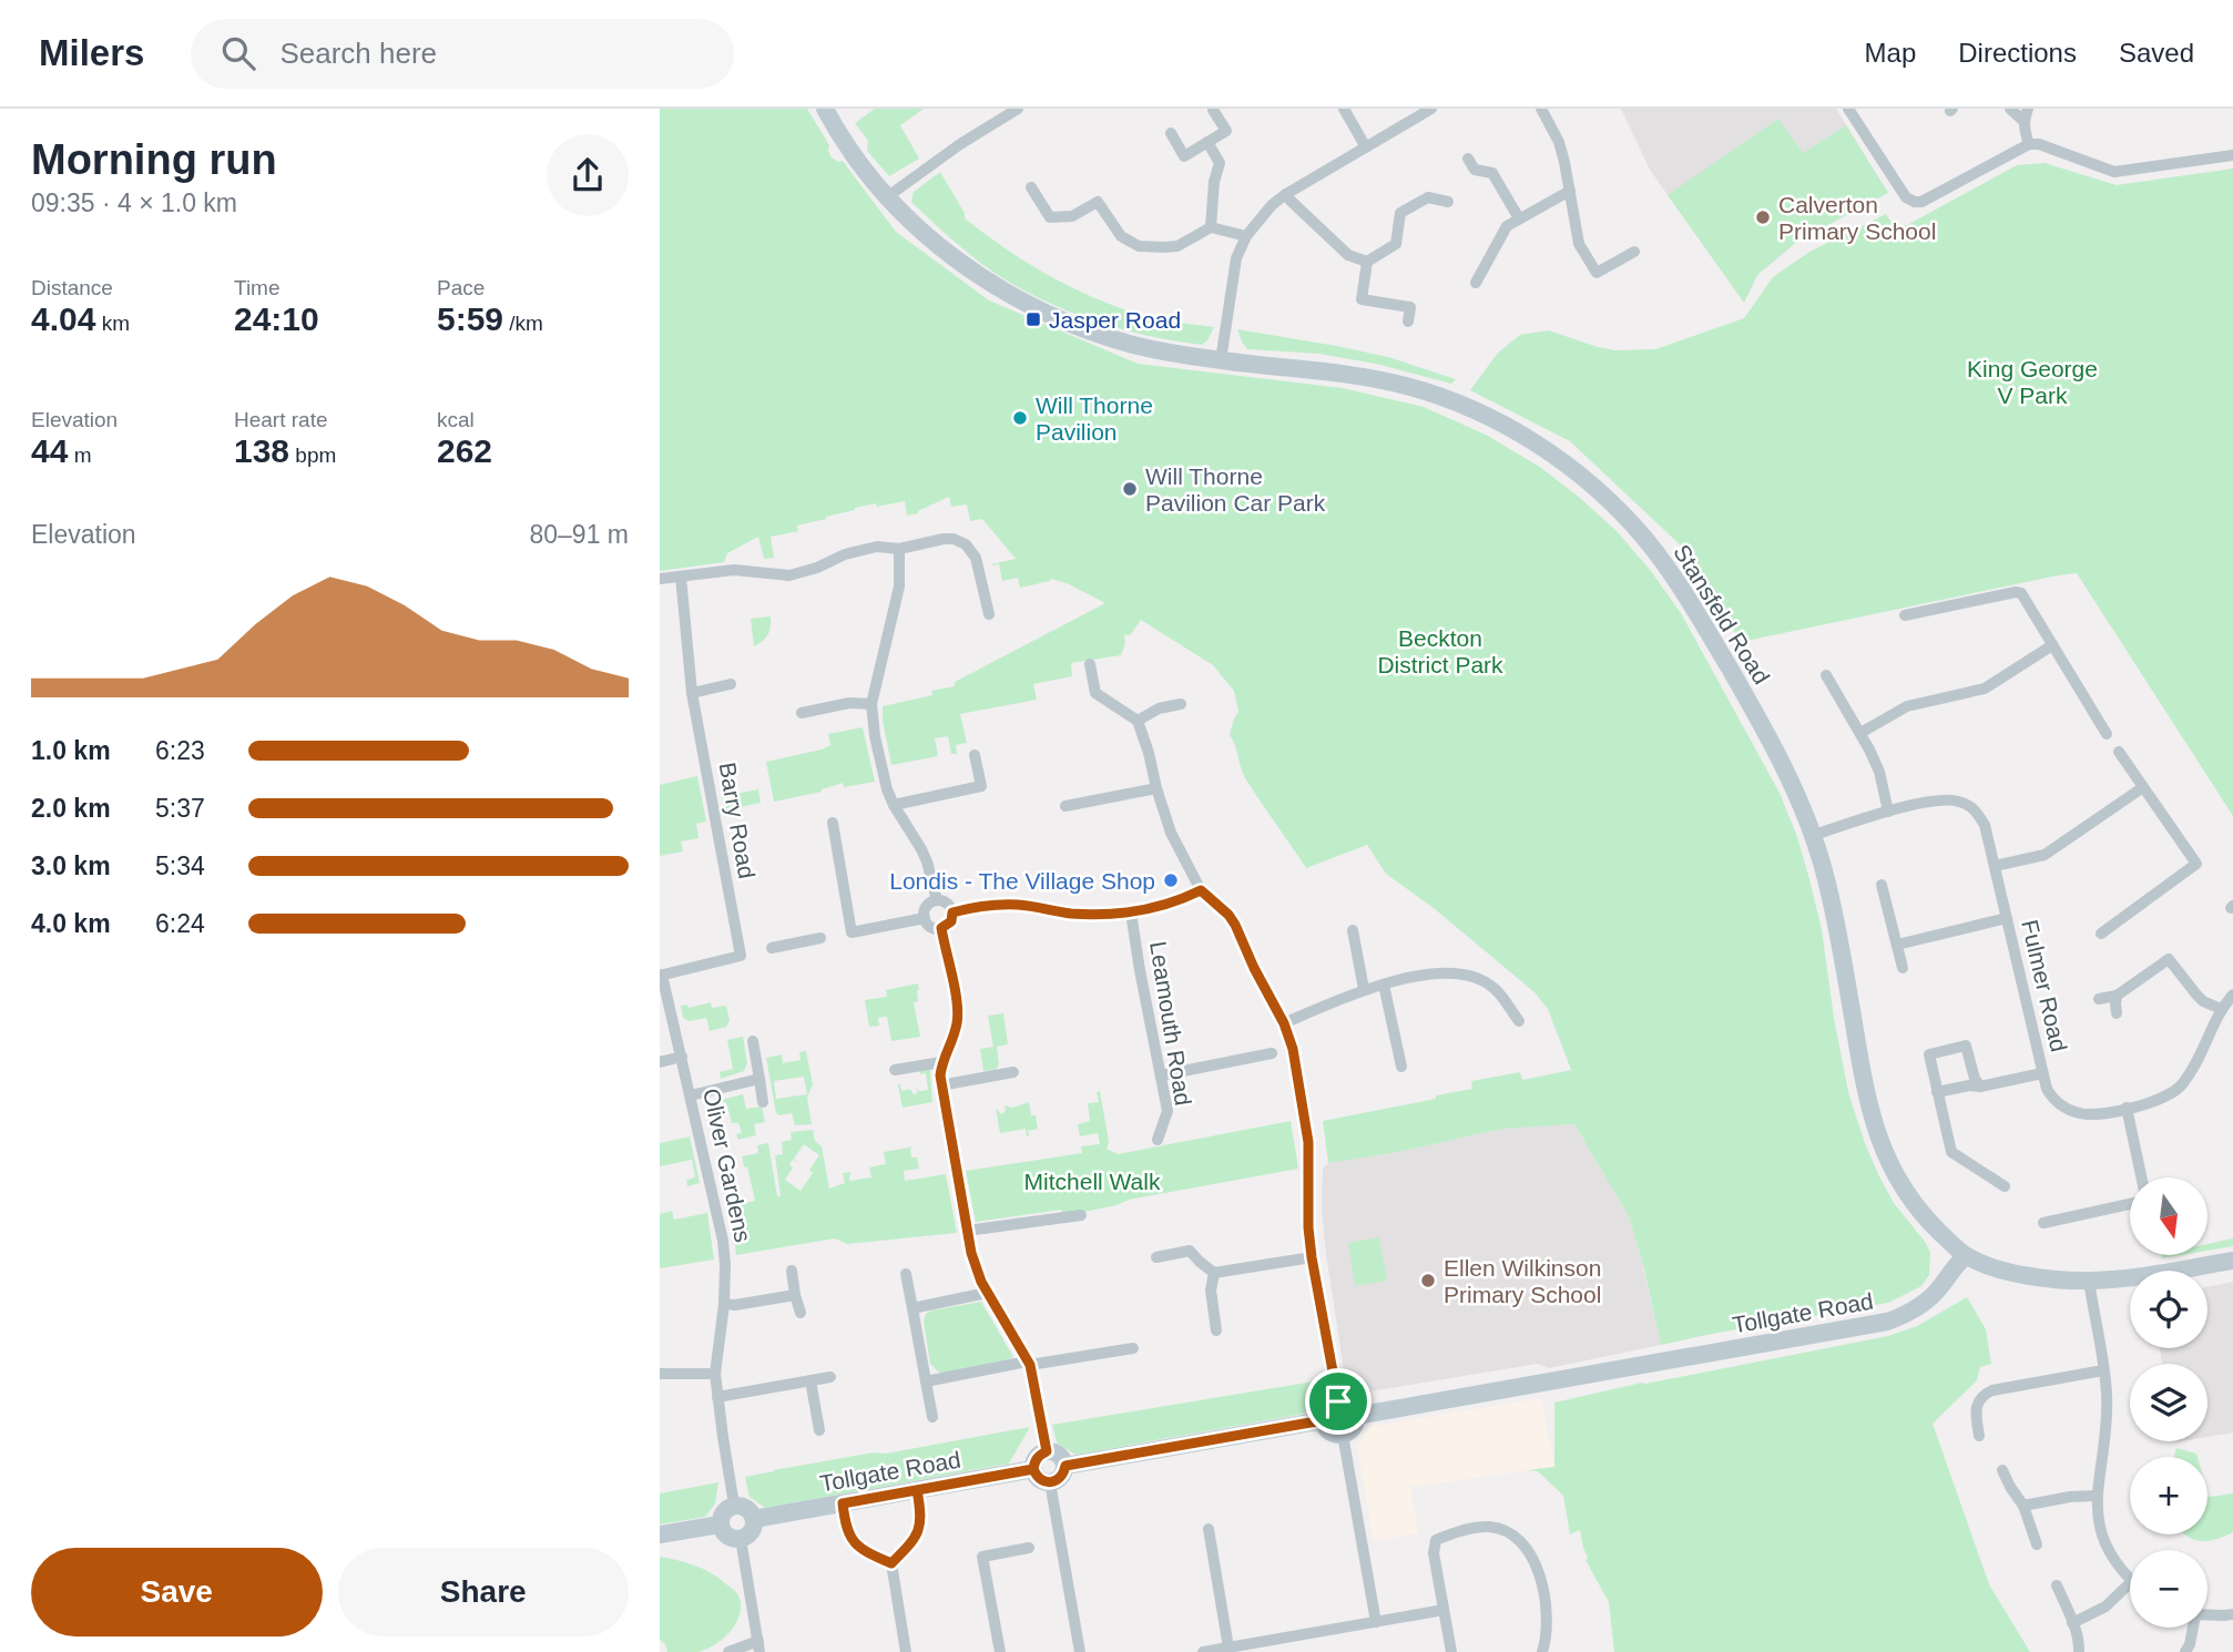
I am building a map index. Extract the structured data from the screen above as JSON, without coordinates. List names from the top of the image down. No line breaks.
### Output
{"streets":{"street":["Stansfeld Road","Barry Road","Fulmer Road","Leamouth Road","Oliver Gardens","Tollgate Road"]},"crossings":[["Stansfeld Road","Fulmer Road"],["Stansfeld Road","Tollgate Road"],["Barry Road","Oliver Gardens"],["Oliver Gardens","Tollgate Road"]],"parks":["King George V Park","Beckton District Park","Mitchell Walk"],"places":{"other":["Calverton Primary School","Will Thorne Pavilion","Will Thorne Pavilion Car Park","Londis - The Village Shop","Ellen Wilkinson Primary School"],"transit":["Jasper Road"]},"north":"bottom","page":{"header":"Milers","search":"Search here","nav":["Map","Directions","Saved"],"heading":["Morning run","09:35 · 4 × 1.0 km"],"stats":[["Distance","4.04 km"],["Time","24:10"],["Pace","5:59 /km"],["Elevation","44 m"],["Heart rate","138 bpm"],["kcal","262"]],"chart":["Elevation","80–91 m"],"list":[{"name":"1.0 km","note":"6:23"},{"name":"2.0 km","note":"5:37"},{"name":"3.0 km","note":"5:34"},{"name":"4.0 km","note":"6:24"}],"map_buttons":["+","−"],"buttons":["Save","Share"]}}
